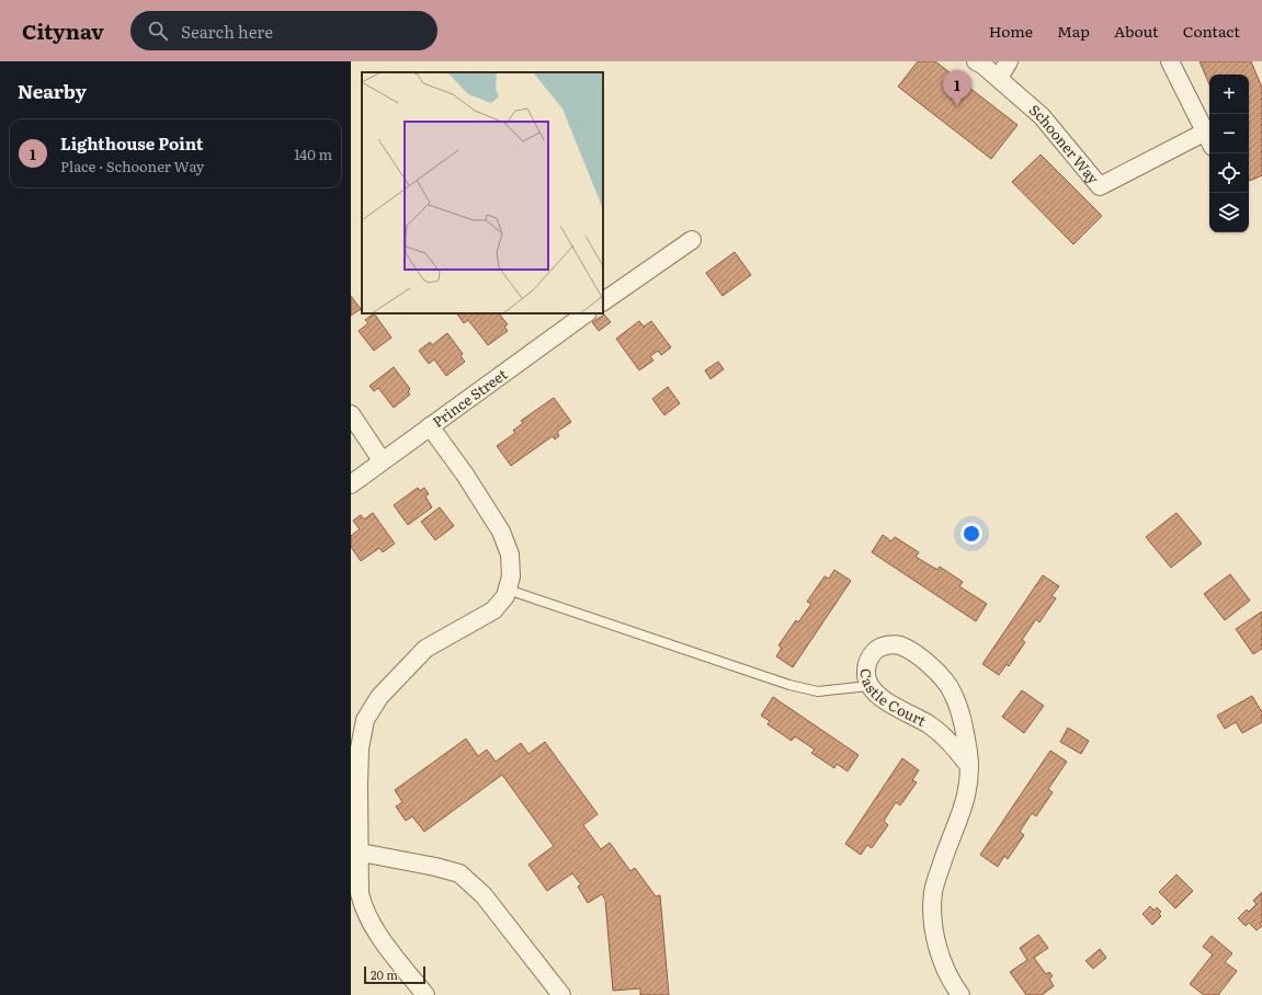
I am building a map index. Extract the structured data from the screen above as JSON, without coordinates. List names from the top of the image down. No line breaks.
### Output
{"streets":{"street":["Schooner Way","Prince Street","Castle Court"]},"scale_bar":"20 m","page":{"header":"Citynav","search":"Search here","nav":["Home","Map","About","Contact"],"heading":"Nearby","pins":"1","map_buttons":["+","−"],"list":[{"mark":"1","name":"Lighthouse Point","note":"Place · Schooner Way","value":"140 m"}],"scale":"20 m"}}
